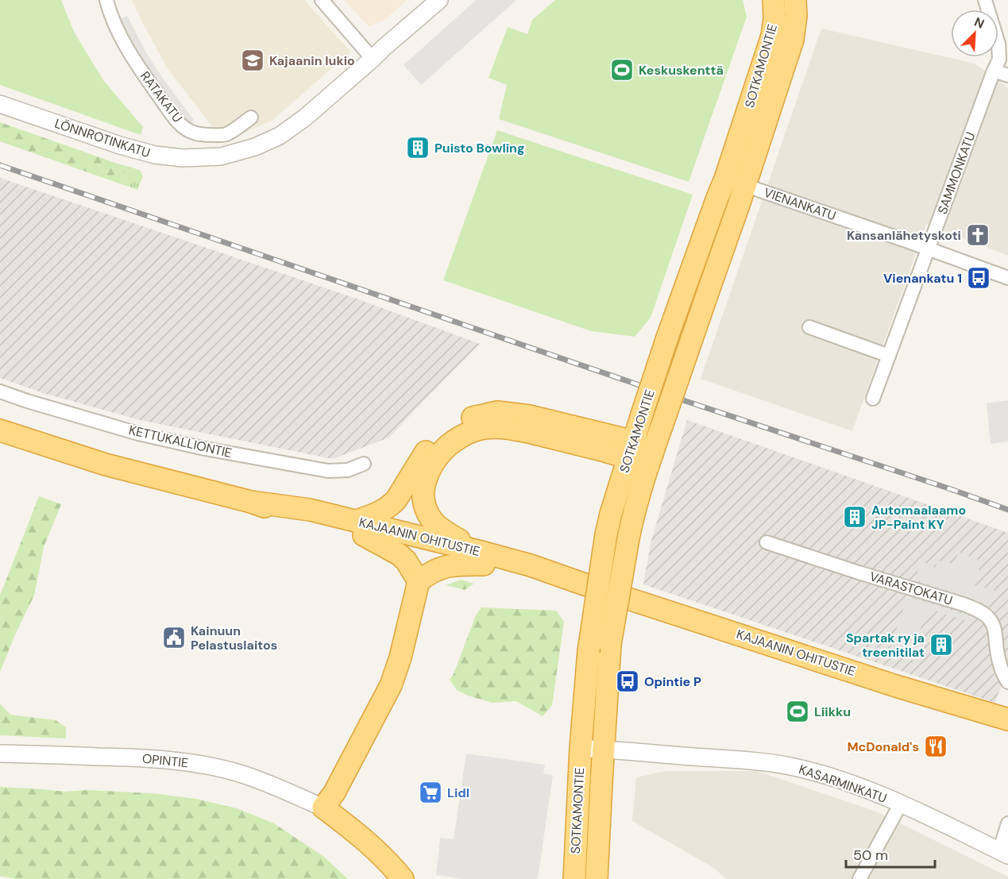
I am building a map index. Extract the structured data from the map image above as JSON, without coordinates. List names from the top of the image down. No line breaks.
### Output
{"streets":{"highway":["SOTKAMONTIE","KAJAANIN OHITUSTIE"],"street":["RATAKATU","LÖNNROTINKATU","SAMMONKATU","VIENANKATU","KETTUKALLIONTIE","VARASTOKATU","OPINTIE","KASARMINKATU"]},"crossings":[["SOTKAMONTIE","VIENANKATU"],["SOTKAMONTIE","KASARMINKATU"],["SAMMONKATU","VIENANKATU"]],"places":{"school or university":["Kajaanin lukio"],"sports":["Keskuskenttä","Liikku"],"building":["Puisto Bowling","Automaalaamo JP-Paint KY","Spartak ry ja treenitilat"],"church":["Kansanlähetyskoti"],"bus stop":["Vienankatu 1","Opintie P"],"public building":["Kainuun Pelastuslaitos"],"restaurant":["McDonald's"],"supermarket":["Lidl"]},"scale_bar":"50 m","north":"top right"}
